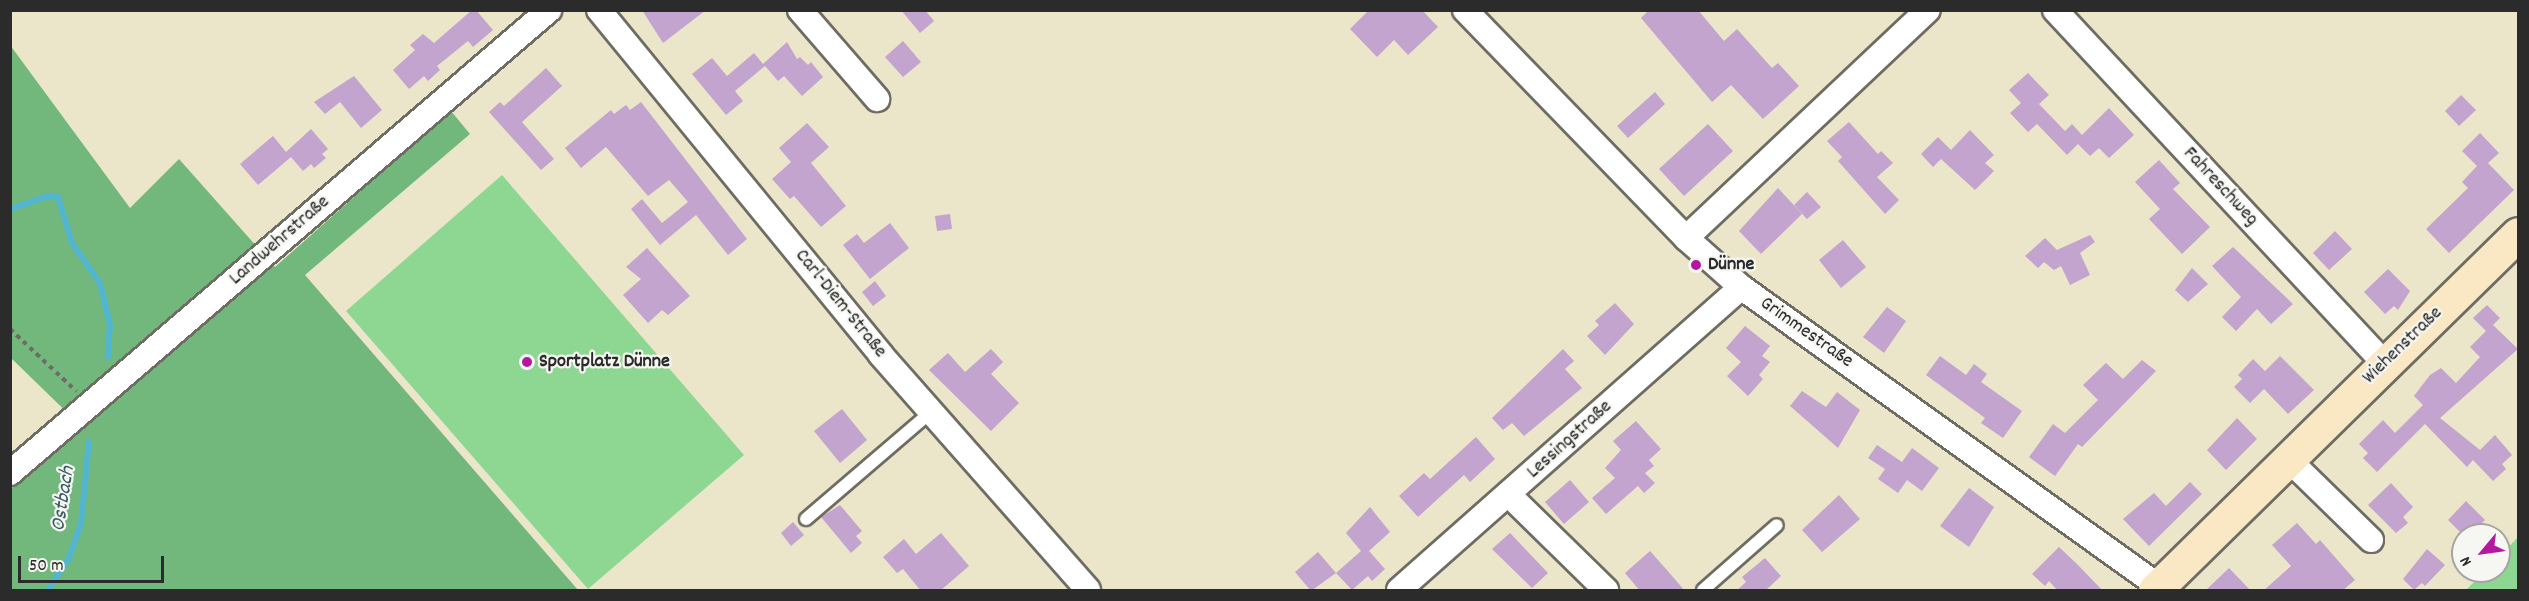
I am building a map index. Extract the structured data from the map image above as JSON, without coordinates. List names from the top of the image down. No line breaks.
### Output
{"streets":{"street":["Fahreschweg","Landwehrstraße","Carl-Diem-Straße","Grimmestraße","Wiehenstraße","Lessingstraße"]},"crossings":[["Fahreschweg","Wiehenstraße"],["Grimmestraße","Wiehenstraße"],["Grimmestraße","Lessingstraße"]],"water":["Ostbach"],"places":["Dünne","Sportplatz Dünne"],"scale_bar":"50 m","north":"bottom left"}
